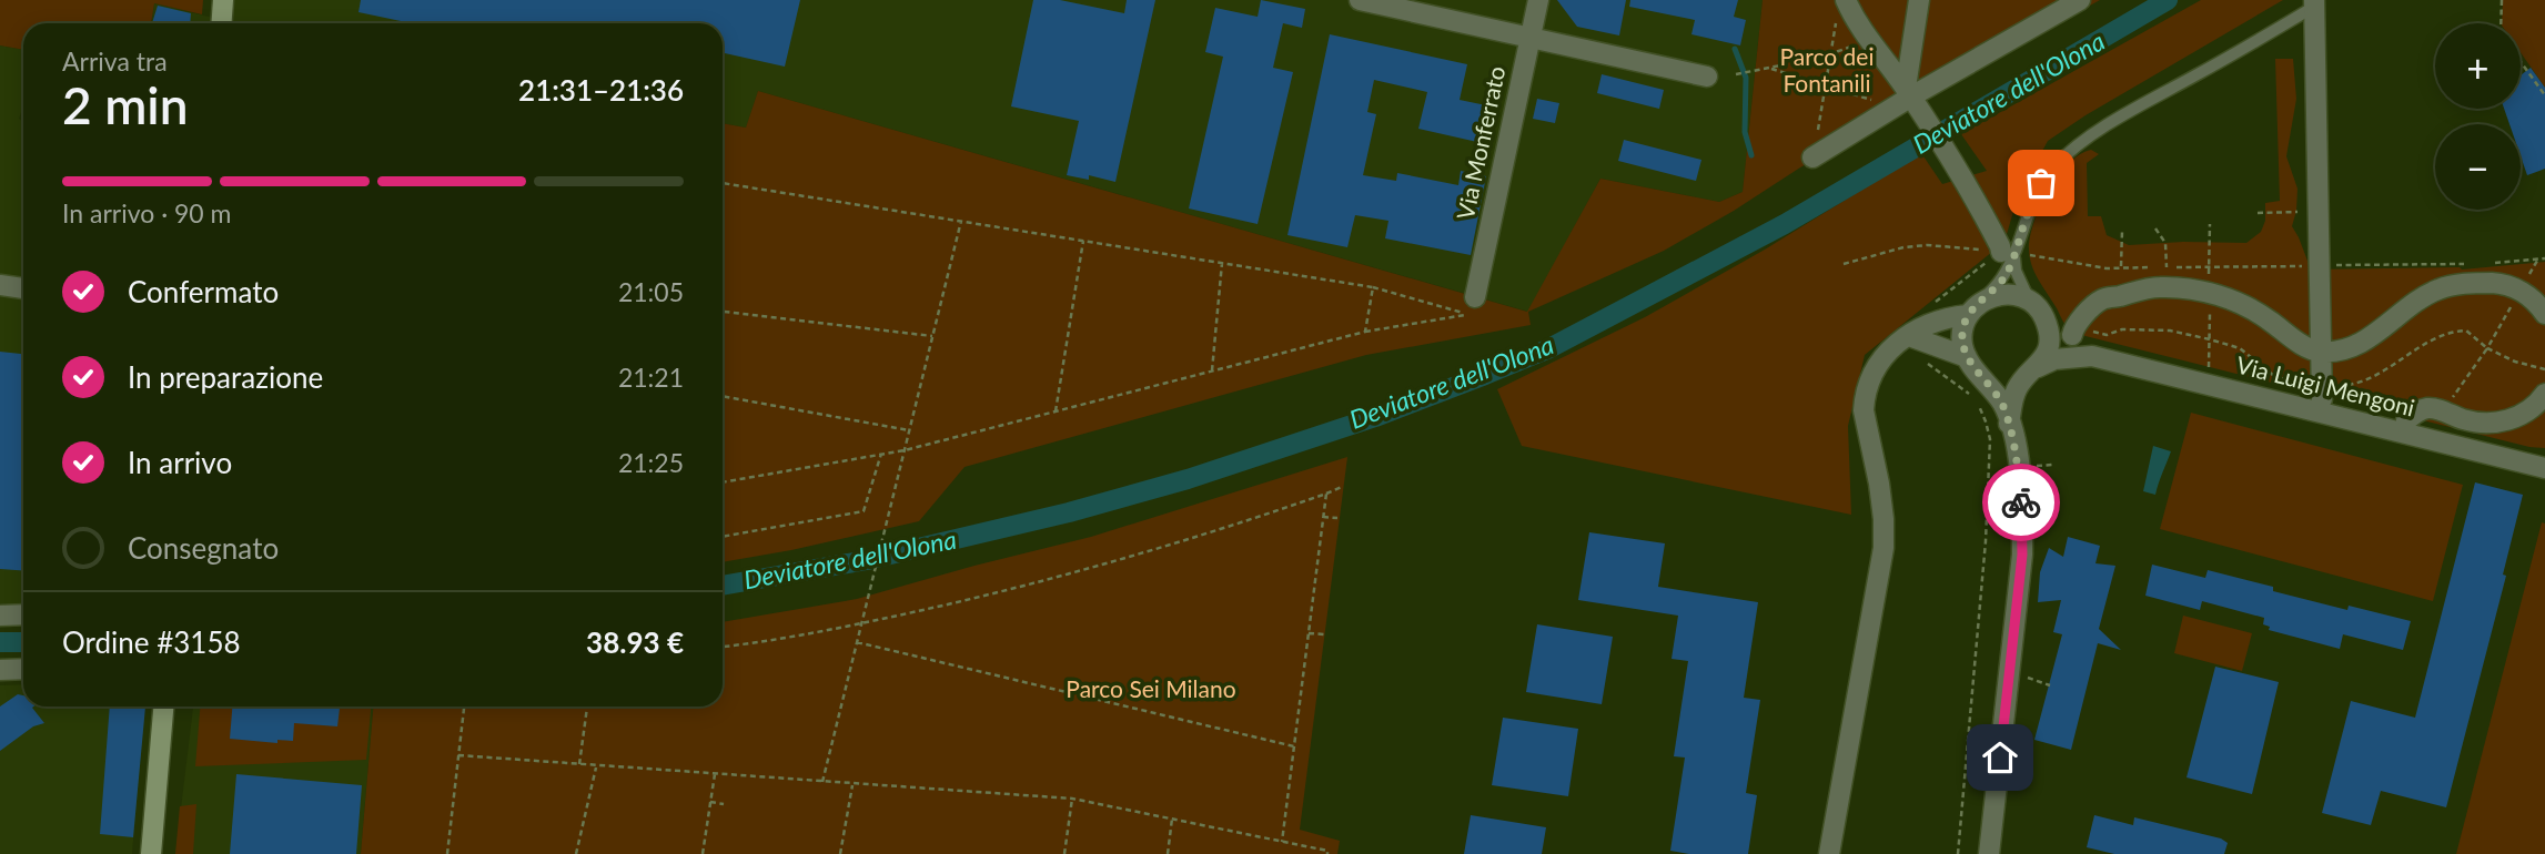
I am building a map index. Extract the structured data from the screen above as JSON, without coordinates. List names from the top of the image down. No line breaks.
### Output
{"streets":{"street":["Via Monferrato","Via Luigi Mengoni"]},"water":["Deviatore dell'Olona"],"parks":["Parco dei Fontanili","Parco Sei Milano"],"page":{"map_buttons":["+","−"],"heading":["2 min","Arriva tra","21:31–21:36"],"panel":["Ordine #3158","38.93 €"],"bar":"In arrivo · 90 m","list":[["Confermato","21:05"],["In preparazione","21:21"],["In arrivo","21:25"],"Consegnato"]}}
